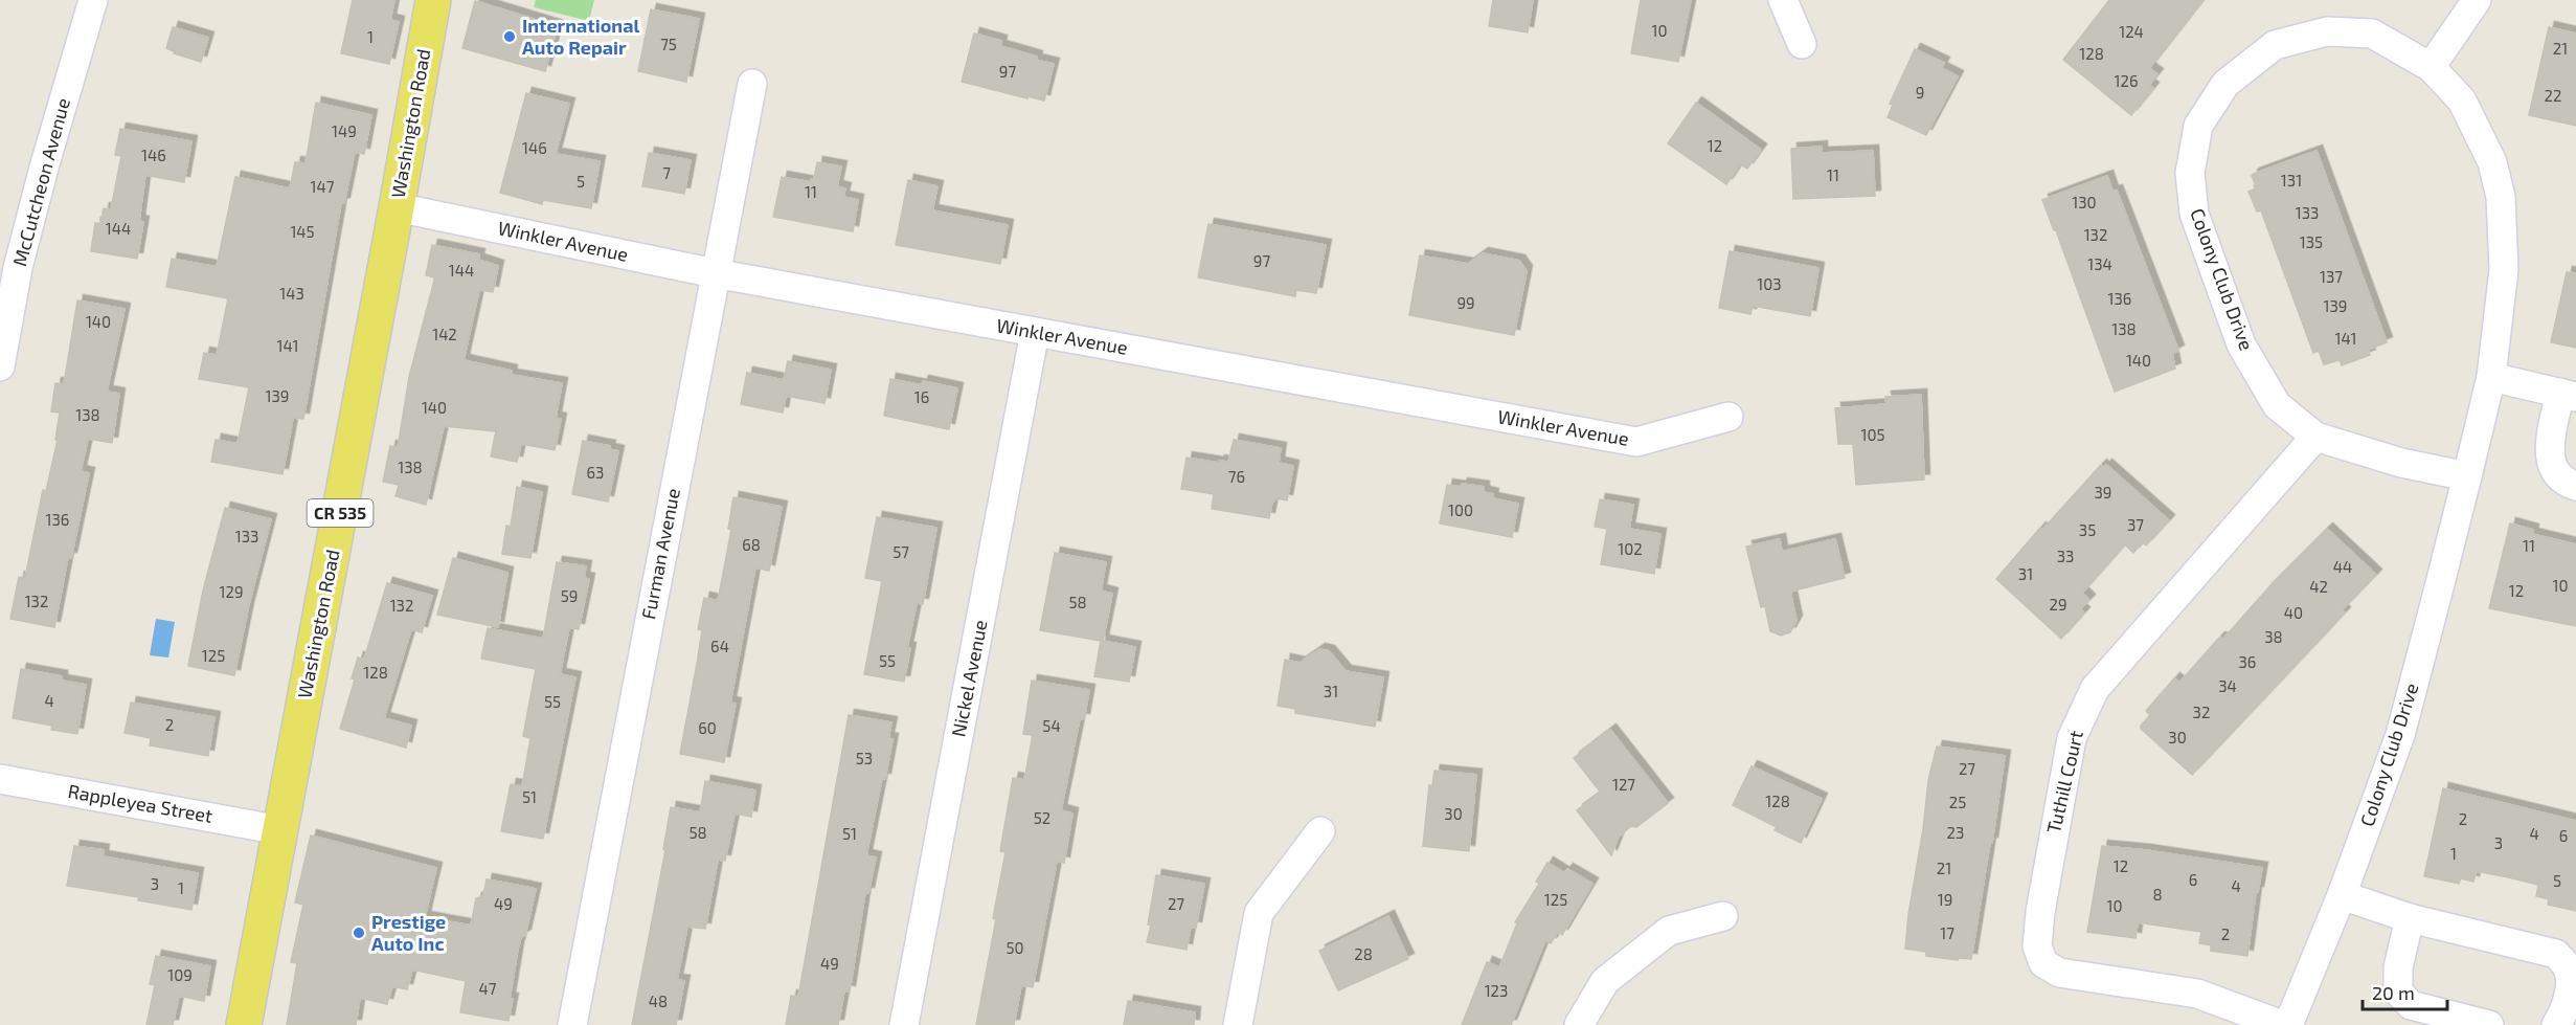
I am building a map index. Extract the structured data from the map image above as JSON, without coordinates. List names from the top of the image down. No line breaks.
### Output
{"streets":{"main road":["Washington Road","CR 535"],"street":["McCutcheon Avenue","Winkler Avenue","Colony Club Drive","Furman Avenue","Nickel Avenue","Tuthill Court","Rappleyea Street"]},"crossings":[["Washington Road","Winkler Avenue"],["Washington Road","Rappleyea Street"],["Winkler Avenue","Furman Avenue"],["Winkler Avenue","Nickel Avenue"],["Colony Club Drive","Tuthill Court"]],"places":["International Auto Repair","Prestige Auto Inc"],"house_numbers":["10","124","1","75","21","128","97","126","9","22","149","12","146","146","7","11","131","5","147","11","130","133","144","145","132","135","97","134","144","137","103","143","136","99","139","140","138","142","141","141","140","139","16","140","138","105","138","63","76","39","100","136","37","35","133","68","11","102","57","33","44","31","10","42","12","129","59","132","58","29","132","40","38","64","125","55","36","128","34","31","4","55","32","2","54","60","30","53","27","127","51","128","25","30","52","2","58","23","51","4","6","3","1","12","21","6","5","3","4","1","8","125","19","49","27","10","17","2","50","28","49","109","47","123","48"],"scale_bar":"20 m"}
